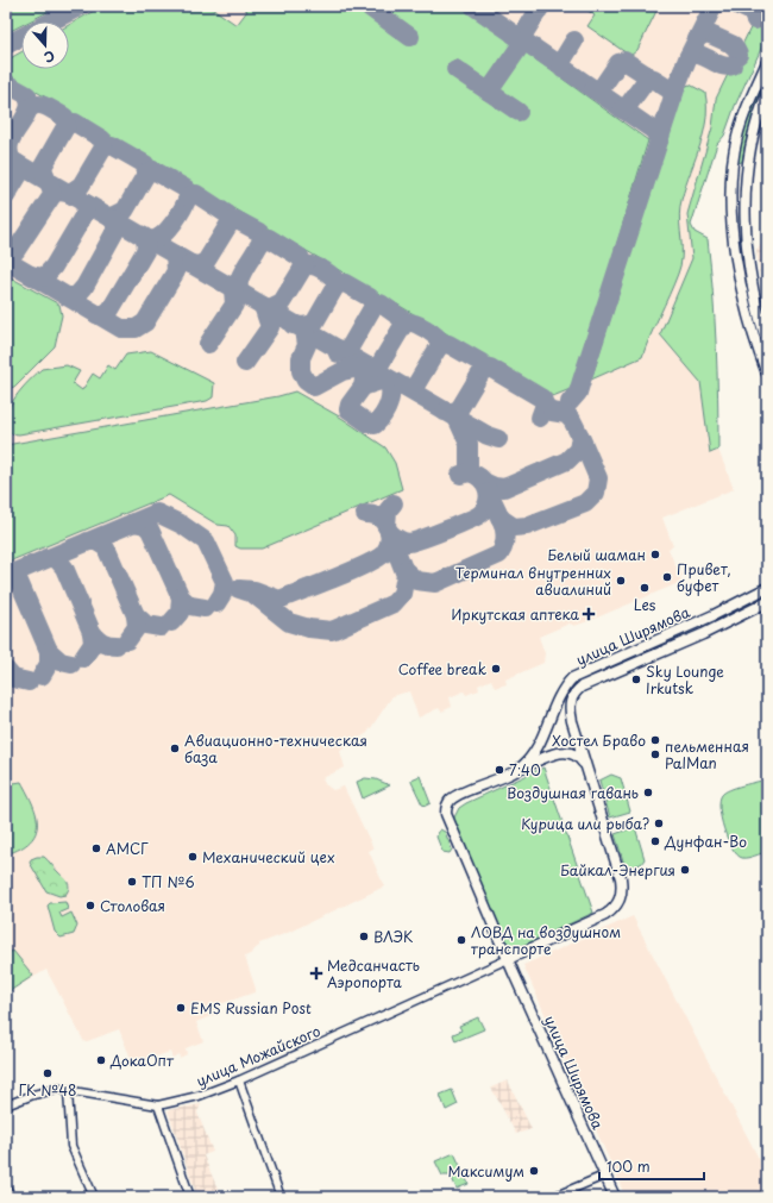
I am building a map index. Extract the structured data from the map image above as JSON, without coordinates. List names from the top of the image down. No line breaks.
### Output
{"streets":{"main road":["улица Ширямова"],"street":["улица Можайского"]},"crossings":[["улица Ширямова","улица Можайского"]],"places":{"other":["Белый шаман","Привет, буфет","Терминал внутренних авиалиний","Les","Coffee break","Sky Lounge Irkutsk","Хостел Браво","Авиационно-техническая база","пельменная PalMan","7:40","Воздушная гавань","Курица или рыба?","Дунфан-Во","АМСГ","Механический цех","Байкал-Энергия","ТП №6","Столовая","ВЛЭК","ЛОВД на воздушном транспорте","EMS Russian Рost","ДокаОпт","ГК №48","Максимум"],"health":["Иркутская аптека","Медсанчасть Аэропорта"]},"scale_bar":"100 m","north":"bottom"}
